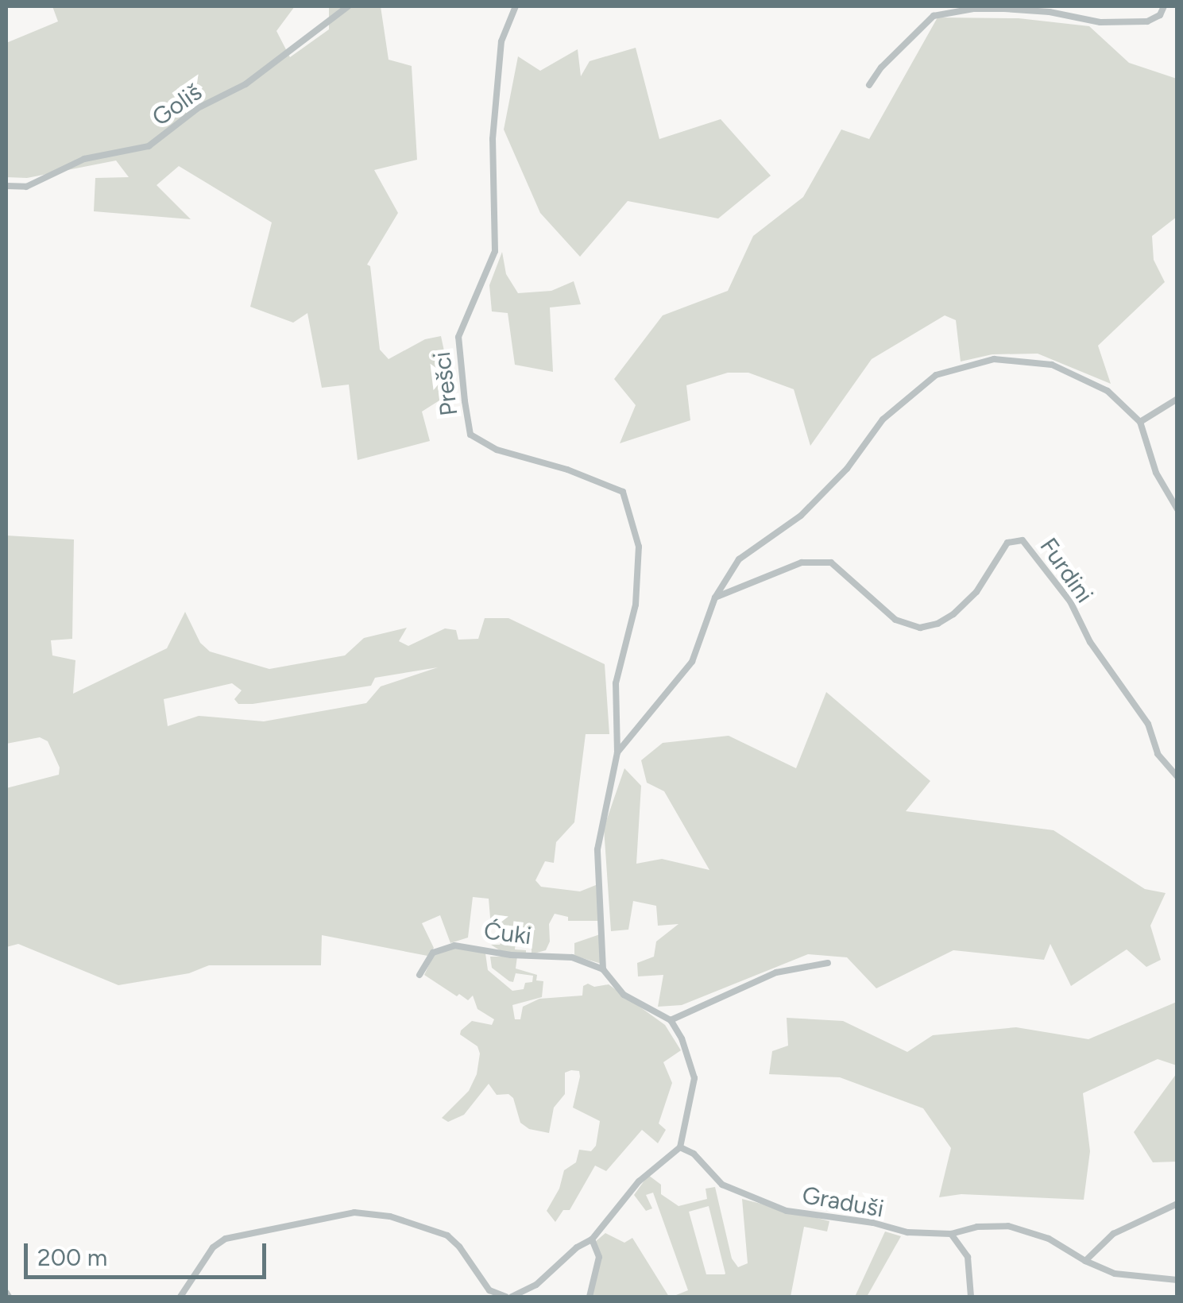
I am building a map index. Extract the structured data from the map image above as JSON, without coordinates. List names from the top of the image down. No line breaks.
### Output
{"streets":{"street":["Goliš","Prešci","Furdini","Ćuki","Graduši"]},"scale_bar":"200 m"}
